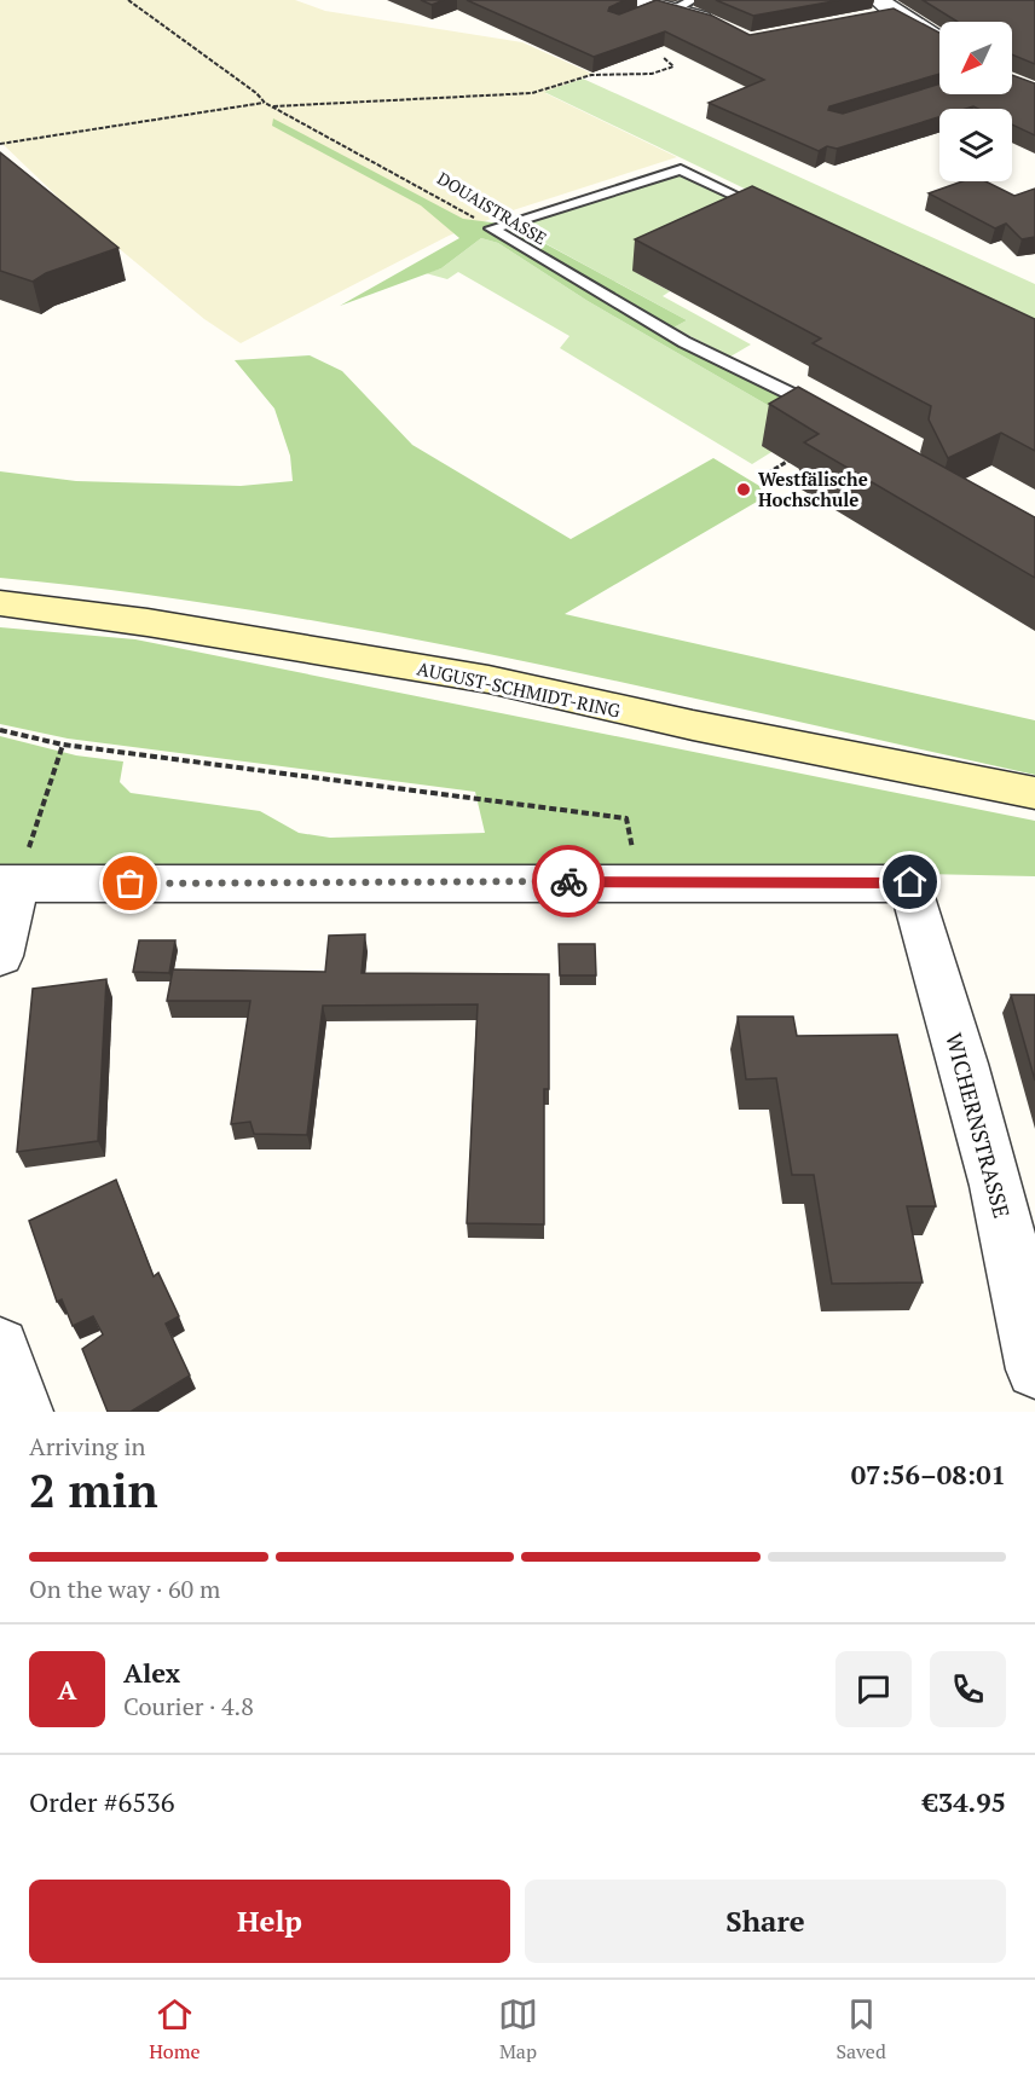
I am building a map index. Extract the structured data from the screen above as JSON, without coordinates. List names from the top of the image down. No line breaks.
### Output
{"streets":{"main road":["AUGUST-SCHMIDT-RING"],"street":["WICHERNSTRASSE"],"lane":["DOUAISTRASSE"]},"places":["Westfälische Hochschule"],"north":"bottom left","page":{"heading":["2 min","Arriving in","07:56–08:01"],"panel":["Alex","Courier · 4.8","Order #6536","€34.95"],"bar":"On the way · 60 m","round":"A","buttons":["Help","Share"],"tabs":["Home","Map","Saved"]}}
